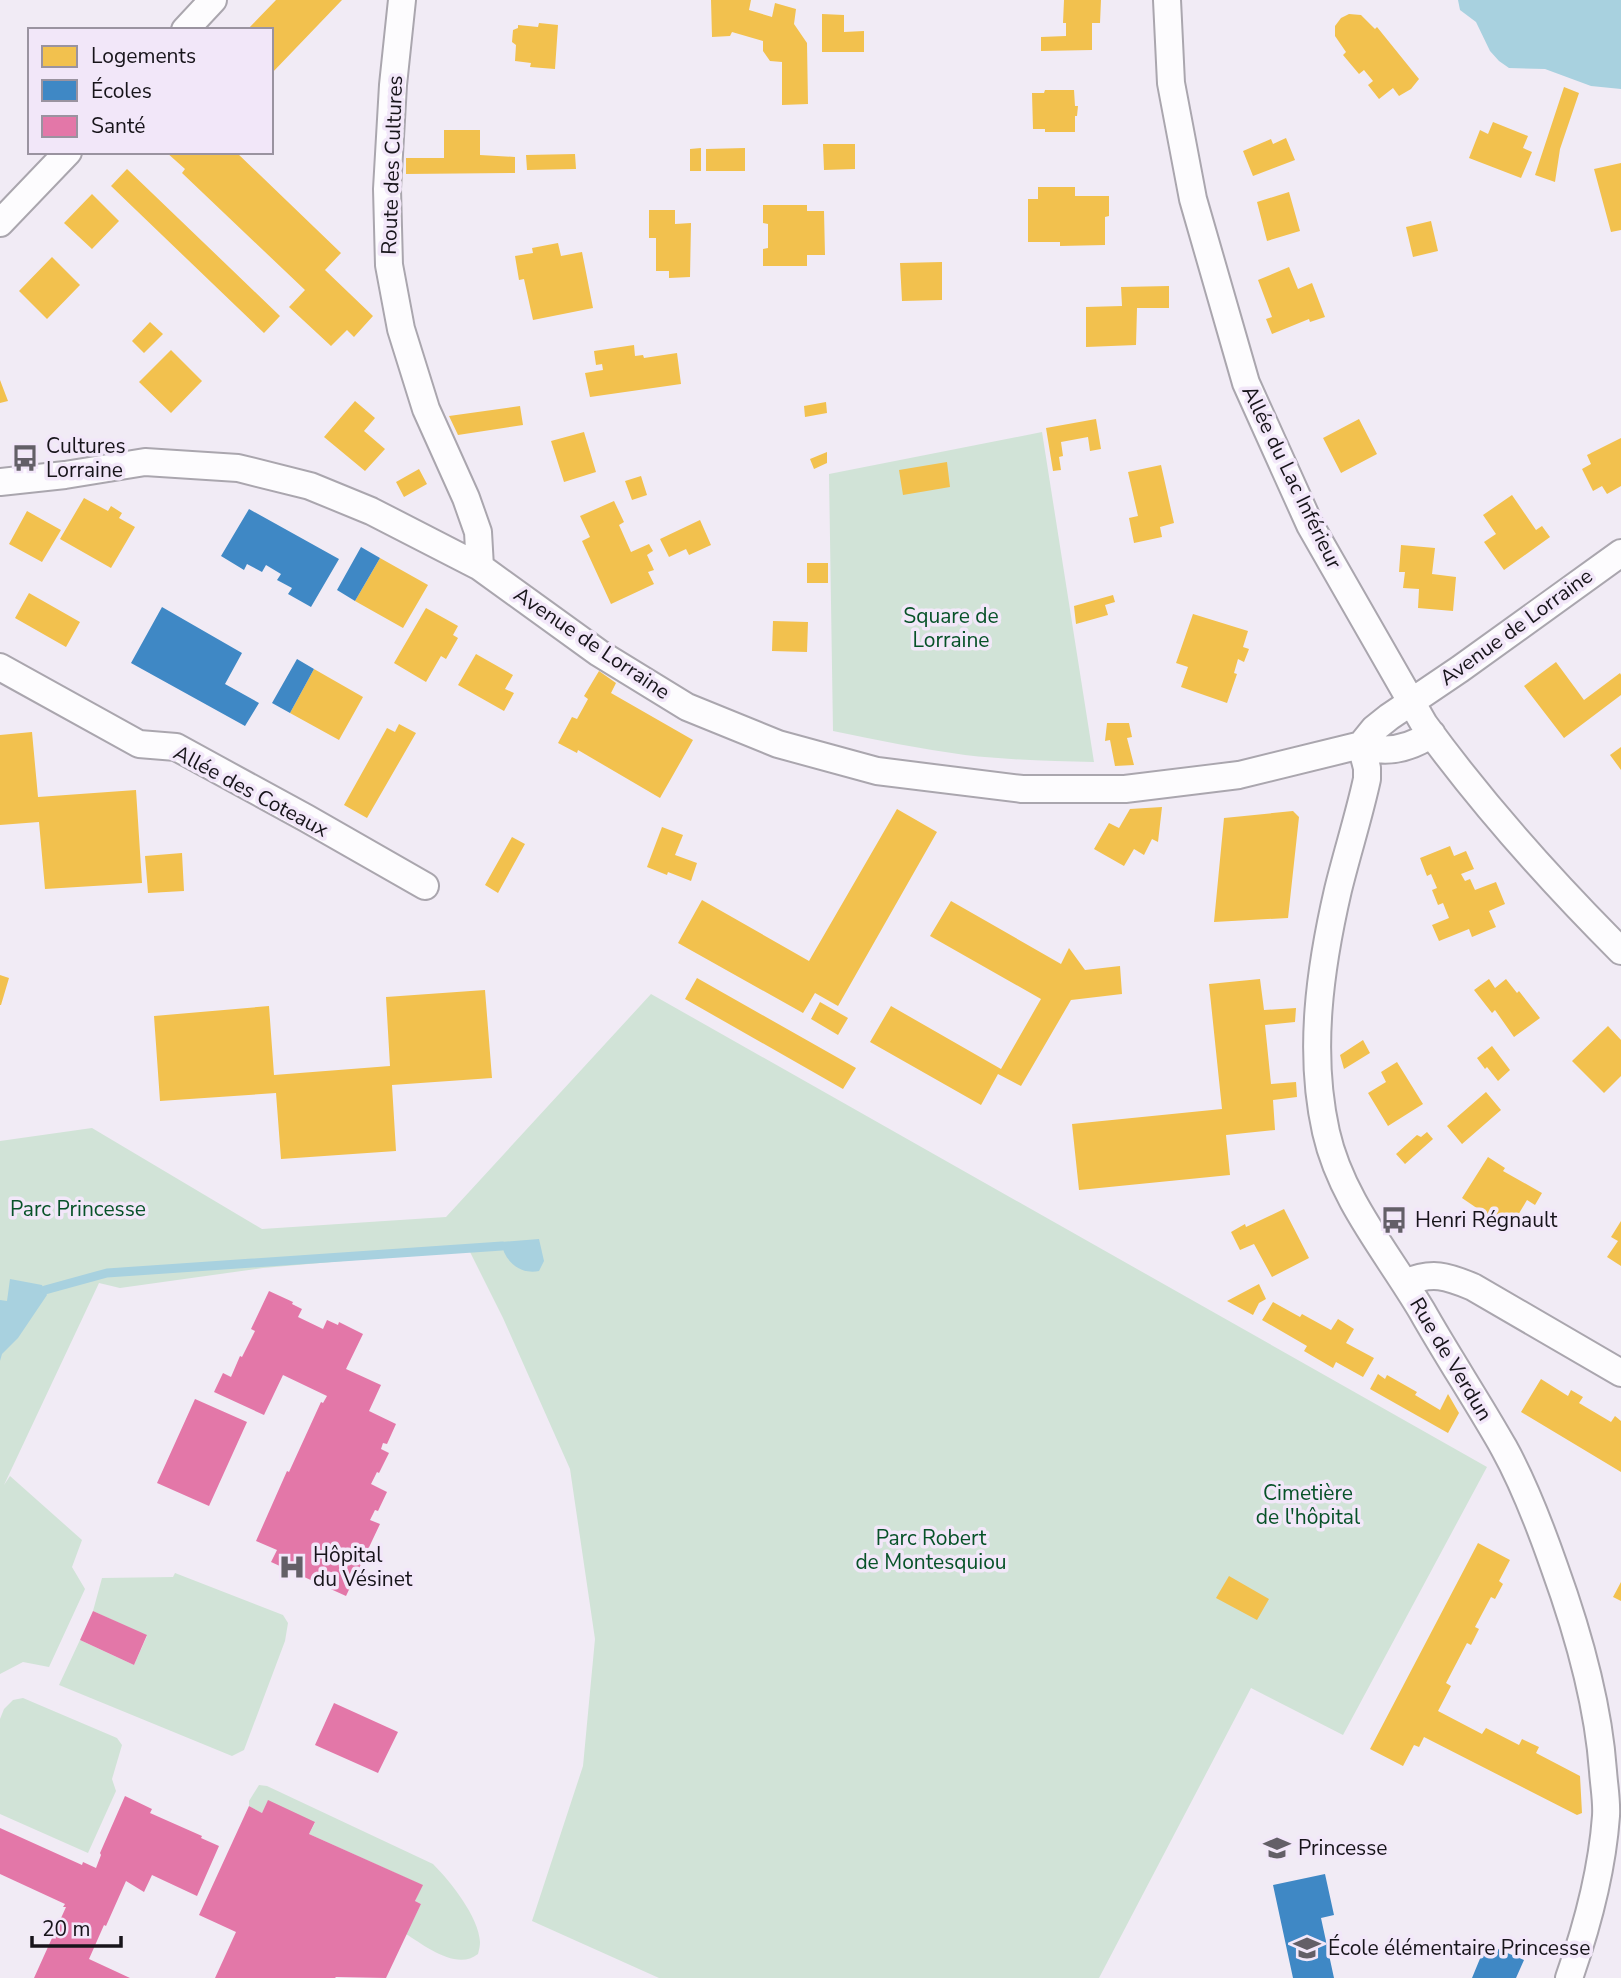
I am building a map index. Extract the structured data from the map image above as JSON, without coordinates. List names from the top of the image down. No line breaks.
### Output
{"streets":{"street":["Route des Cultures","Allée du Lac Inférieur","Avenue de Lorraine","Allée des Coteaux","Rue de Verdun"]},"crossings":[["Route des Cultures","Avenue de Lorraine"],["Allée du Lac Inférieur","Avenue de Lorraine"],["Avenue de Lorraine","Rue de Verdun"]],"parks":["Square de Lorraine","Parc Princesse","Cimetière de l'hôpital","Parc Robert de Montesquiou"],"places":{"bus stop":["Cultures Lorraine","Henri Régnault"],"hospital":["Hôpital du Vésinet"],"school or university":["Princesse","École élémentaire Princesse"]},"legend":["Logements","Écoles","Santé"],"scale_bar":"20 m"}
